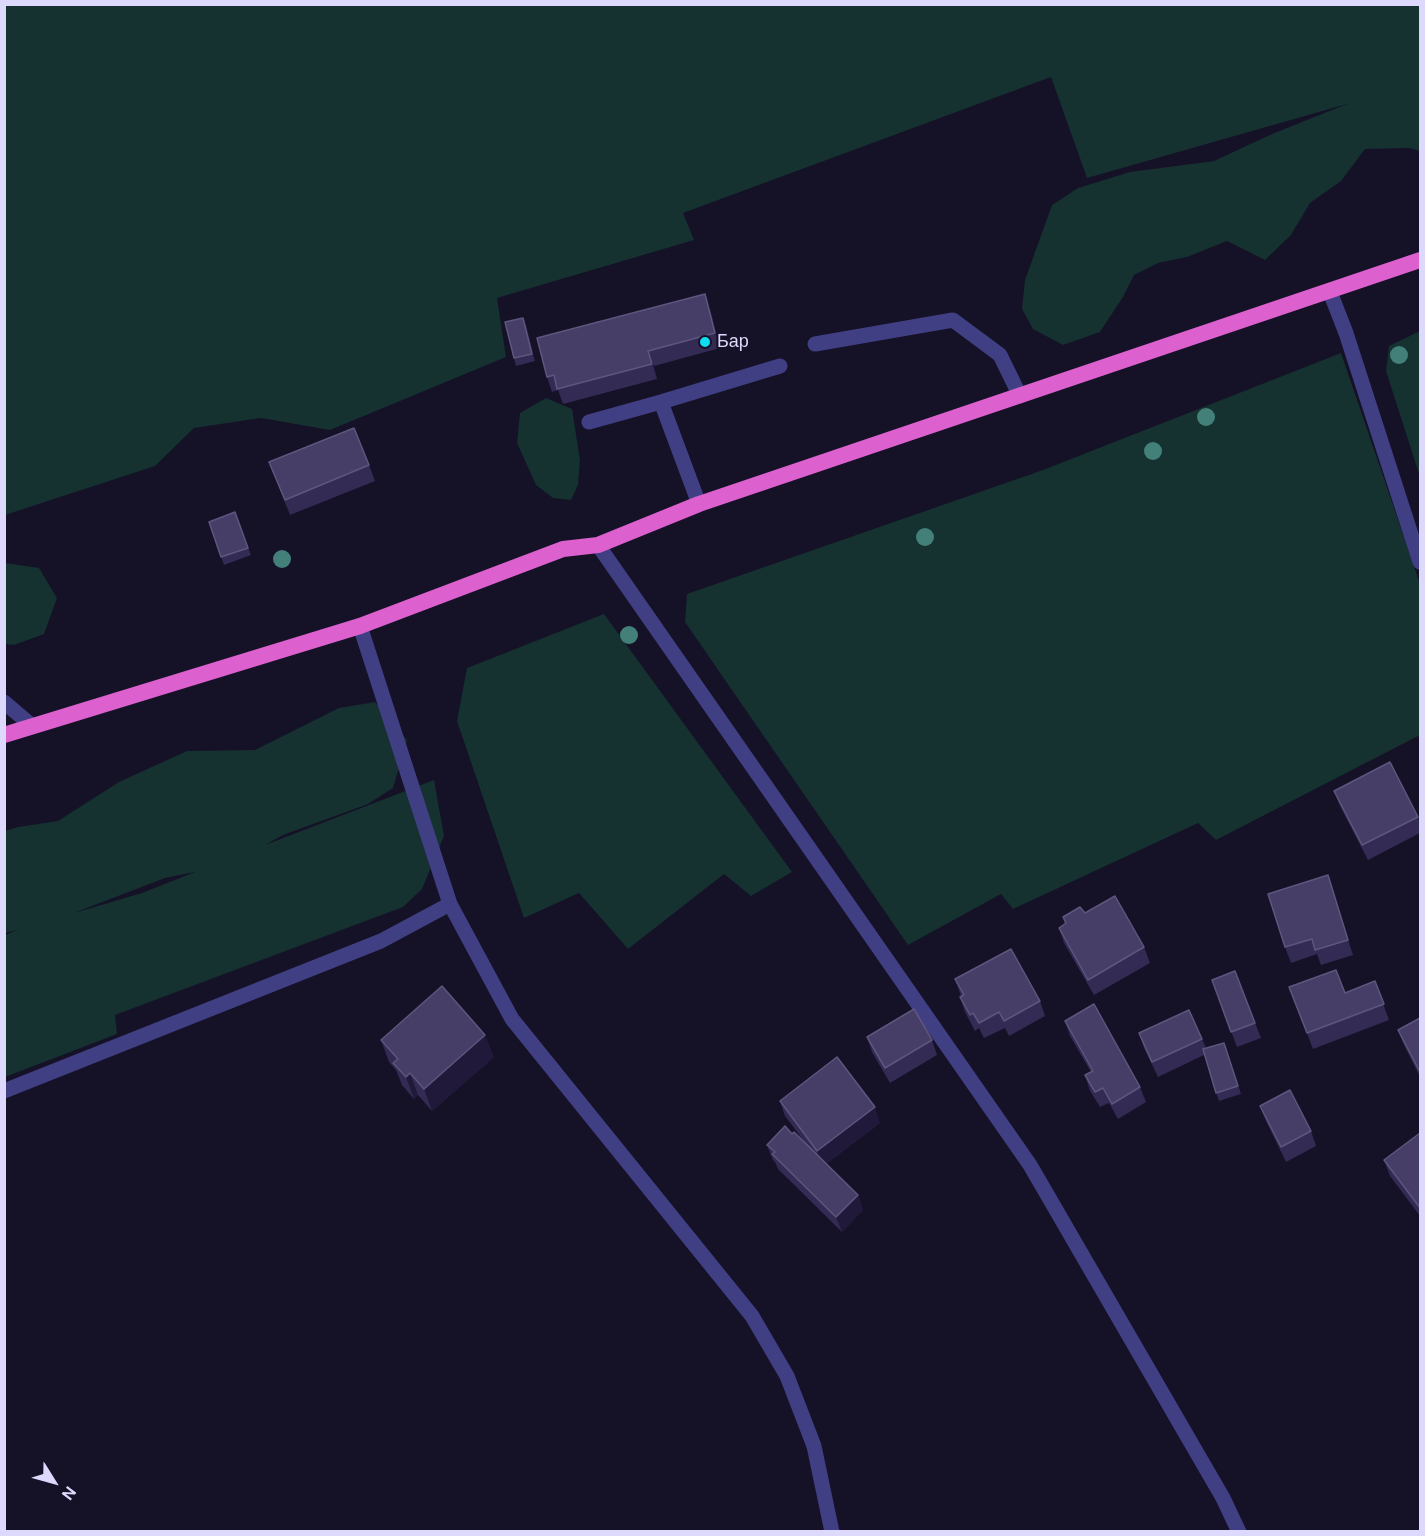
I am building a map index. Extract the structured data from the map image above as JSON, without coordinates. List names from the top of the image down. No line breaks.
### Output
{"places":["Бар"],"north":"bottom right"}
